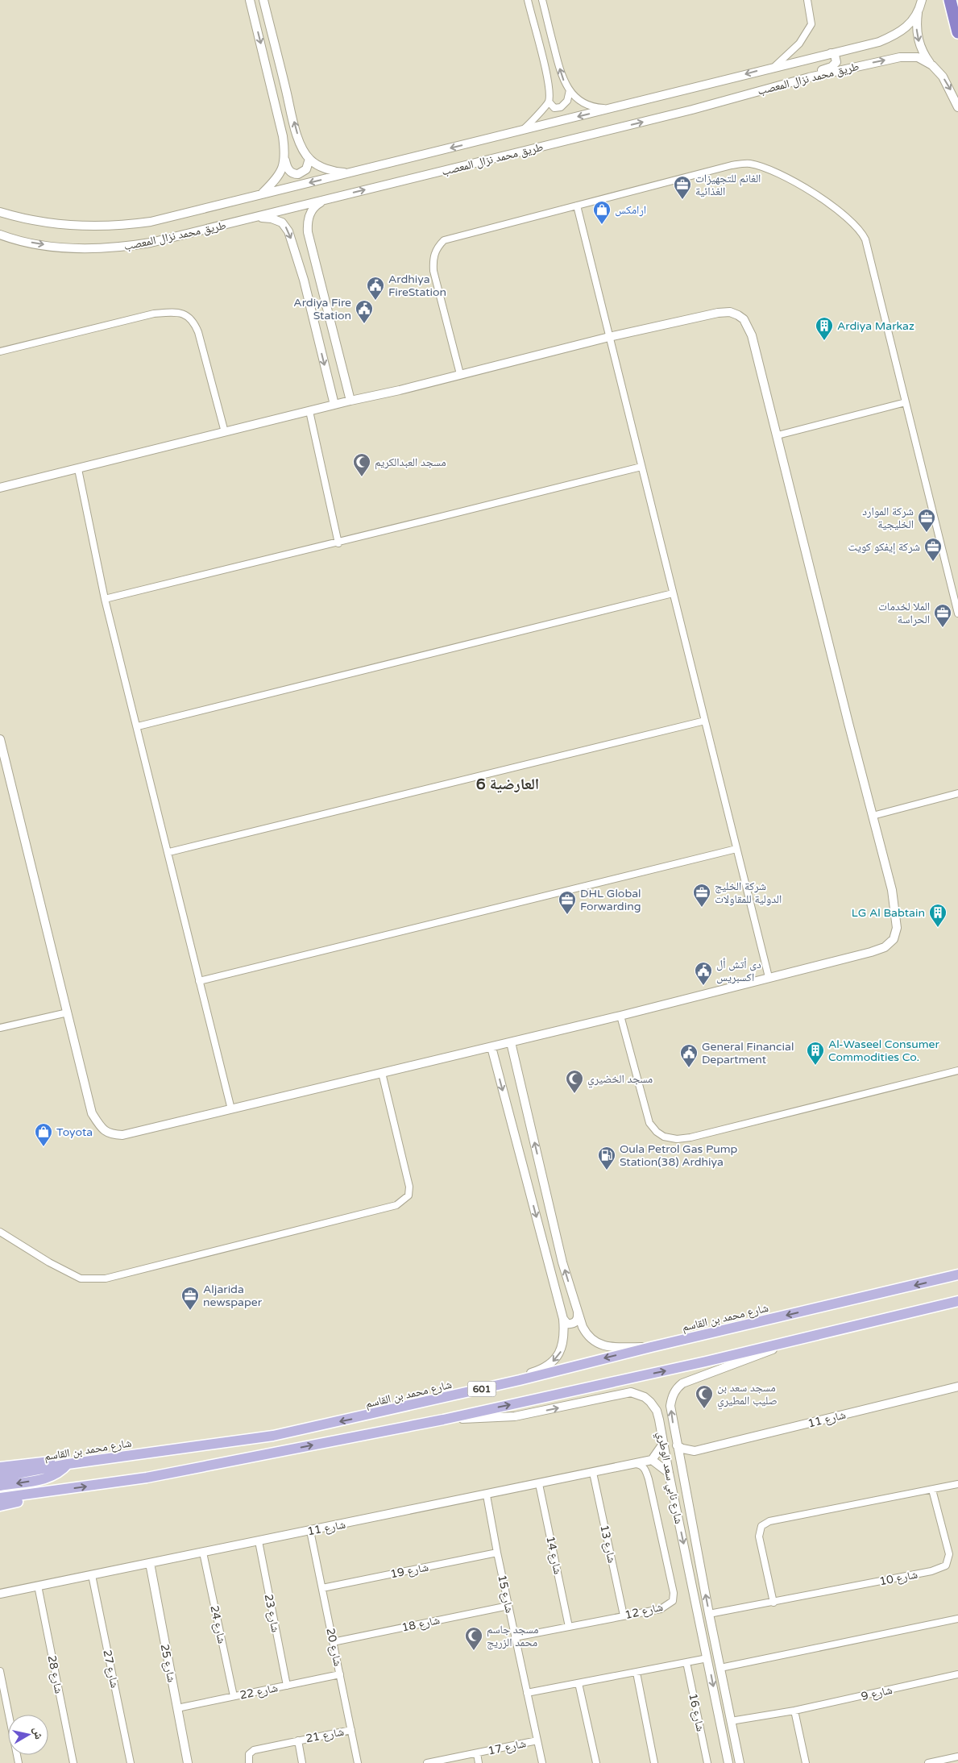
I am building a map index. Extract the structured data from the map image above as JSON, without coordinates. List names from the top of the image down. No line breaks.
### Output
{"streets":{"main road":["شارع محمد بن القاسم","601"],"street":["طريق محمد نزال المعصب","شارع 11","شارع نابي سعد الوطري","شارع 13","شارع 14","شارع 19","شارع 10","شارع 15","شارع 12","شارع 23","شارع 18","شارع 24","شارع 20","شارع 25","شارع 27","شارع 28","شارع 22","شارع 9","شارع 16","شارع 21","شارع 17"]},"crossings":[["601","شارع نابي سعد الوطري"],["شارع 11","شارع 13"],["شارع 11","شارع 14"],["شارع 11","شارع 15"],["شارع 11","شارع 12"],["شارع 11","شارع 23"],["شارع 11","شارع 24"],["شارع 11","شارع 20"],["شارع 11","شارع 25"],["شارع 11","شارع 27"],["شارع 11","شارع 28"],["شارع نابي سعد الوطري","شارع 10"],["شارع نابي سعد الوطري","شارع 9"],["شارع 13","شارع 12"],["شارع 14","شارع 12"],["شارع 19","شارع 15"],["شارع 19","شارع 20"],["شارع 15","شارع 12"],["شارع 15","شارع 18"],["شارع 15","شارع 17"],["شارع 23","شارع 22"],["شارع 18","شارع 20"],["شارع 24","شارع 22"],["شارع 20","شارع 22"],["شارع 20","شارع 21"],["شارع 25","شارع 22"]],"districts":["العارضية 6"],"places":{"office":["الغانم للتجهيزات الغذائية","شركة الموارد الخليجية","شركة إيفكو كويت","الملا لخدمات الحراسة","شركة الخليج الدولية للمقاولات","DHL Global Forwarding","Aljarida newspaper"],"shop":["ارامكس","Toyota"],"public building":["Ardhiya FireStation","Ardiya Fire Station","دي أتش أل اكسبريس","General Financial Department"],"building":["Ardiya Markaz","LG Al Babtain","Al-Waseel Consumer Commodities Co."],"mosque":["مسجد العبدالكريم","مسجد الخضيري","مسجد سعد بن صليب المطيري","مسجد جاسم محمد الزريج"],"fuel station":["Oula Petrol Gas Pump Station(38) Ardhiya"]},"north":"right"}
